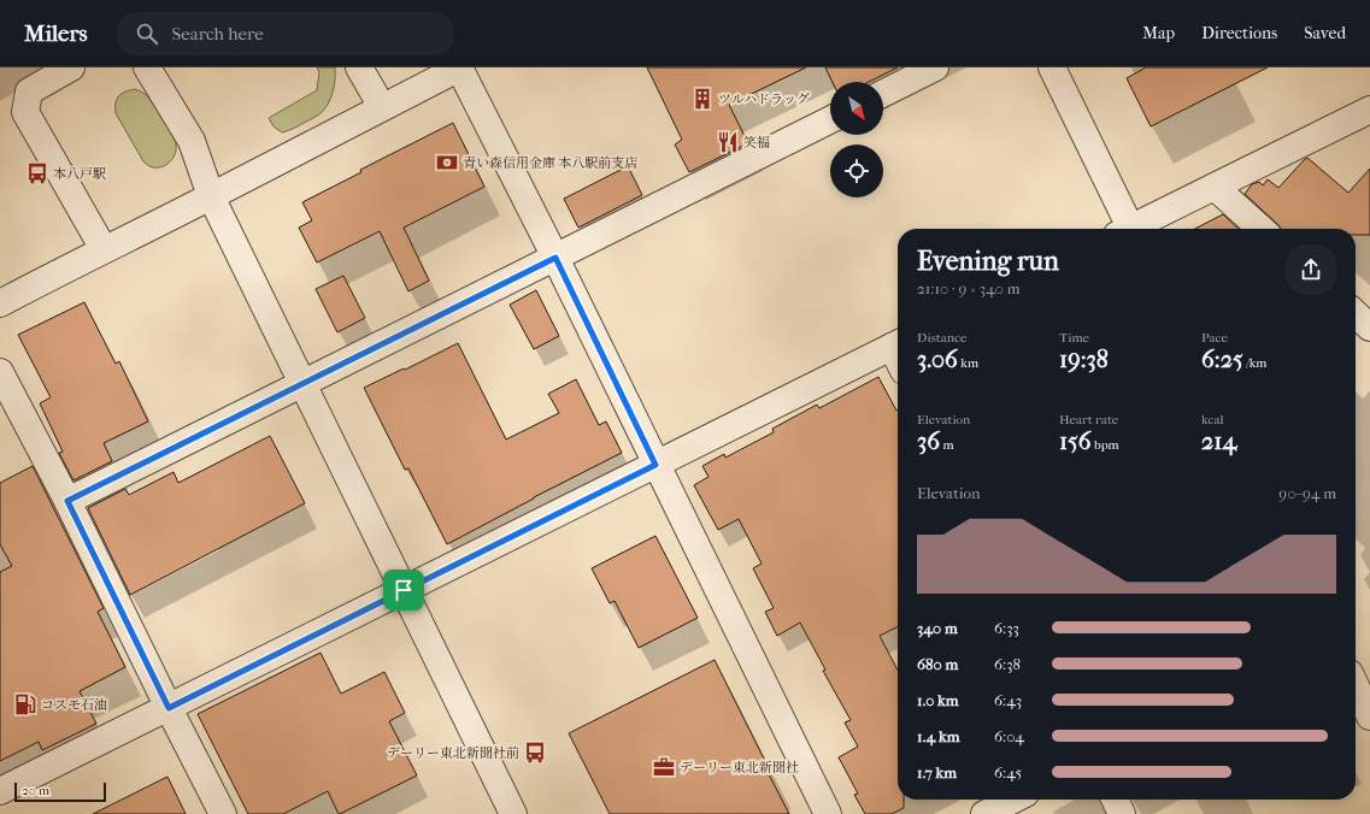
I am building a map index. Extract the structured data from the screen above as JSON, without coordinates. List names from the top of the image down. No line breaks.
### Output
{"places":{"building":["ツルハドラッグ"],"restaurant":["笑福"],"bank":["青い森信用金庫 本八駅前支店"],"bus stop":["本八戸駅","デーリー東北新聞社前"],"fuel station":["コスモ石油"],"office":["デーリー東北新聞社"]},"scale_bar":"20 m","north":"bottom right","page":{"header":"Milers","search":"Search here","nav":["Map","Directions","Saved"],"heading":["Evening run","21:10 · 9 × 340 m"],"stats":[["Distance","3.06 km"],["Time","19:38"],["Pace","6:25 /km"],["Elevation","36 m"],["Heart rate","156 bpm"],["kcal","214"]],"chart":["Elevation","90–94 m"],"list":[{"name":"340 m","note":"6:33"},{"name":"680 m","note":"6:38"},{"name":"1.0 km","note":"6:43"},{"name":"1.4 km","note":"6:04"},{"name":"1.7 km","note":"6:45"}],"scale":"20 m"}}
